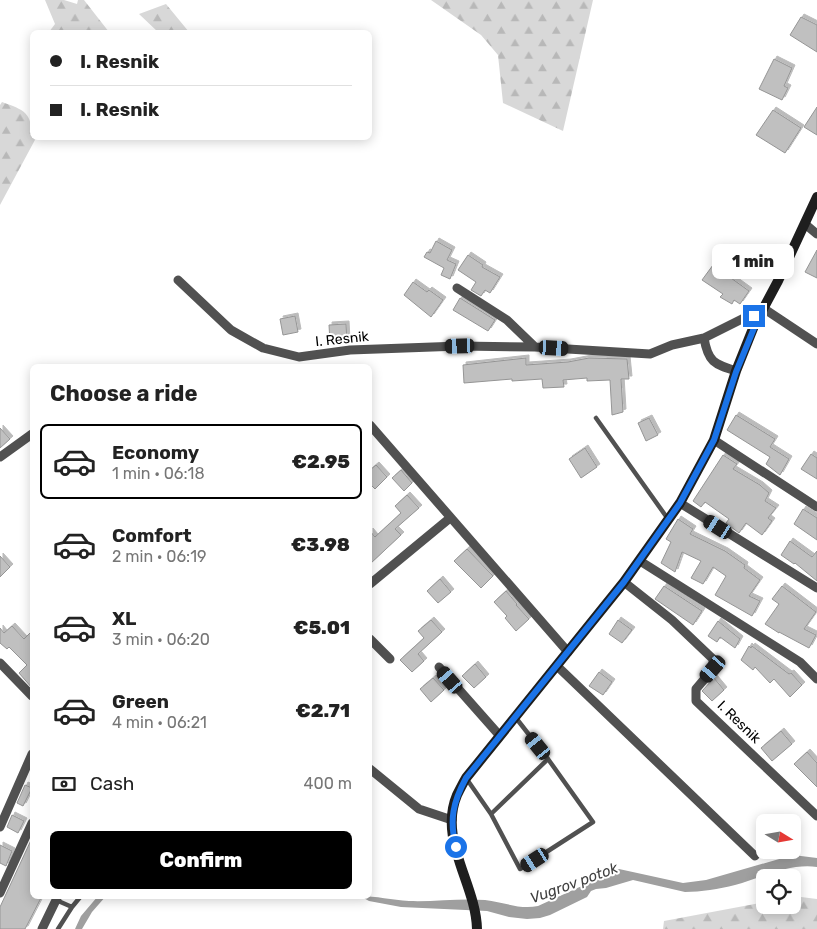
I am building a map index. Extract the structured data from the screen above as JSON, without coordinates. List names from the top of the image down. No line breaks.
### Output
{"streets":{"street":["I. Resnik"]},"water":["Vugrov potok"],"north":"right","page":{"banner":["I. Resnik","I. Resnik"],"bubble":"1 min","heading":"Choose a ride","list":[{"name":"Economy","note":"1 min · 06:18","value":"€2.95"},{"name":"Comfort","note":"2 min · 06:19","value":"€3.98"},{"name":"XL","note":"3 min · 06:20","value":"€5.01"},{"name":"Green","note":"4 min · 06:21","value":"€2.71"}],"pay":["Cash","400 m"],"buttons":"Confirm"}}
